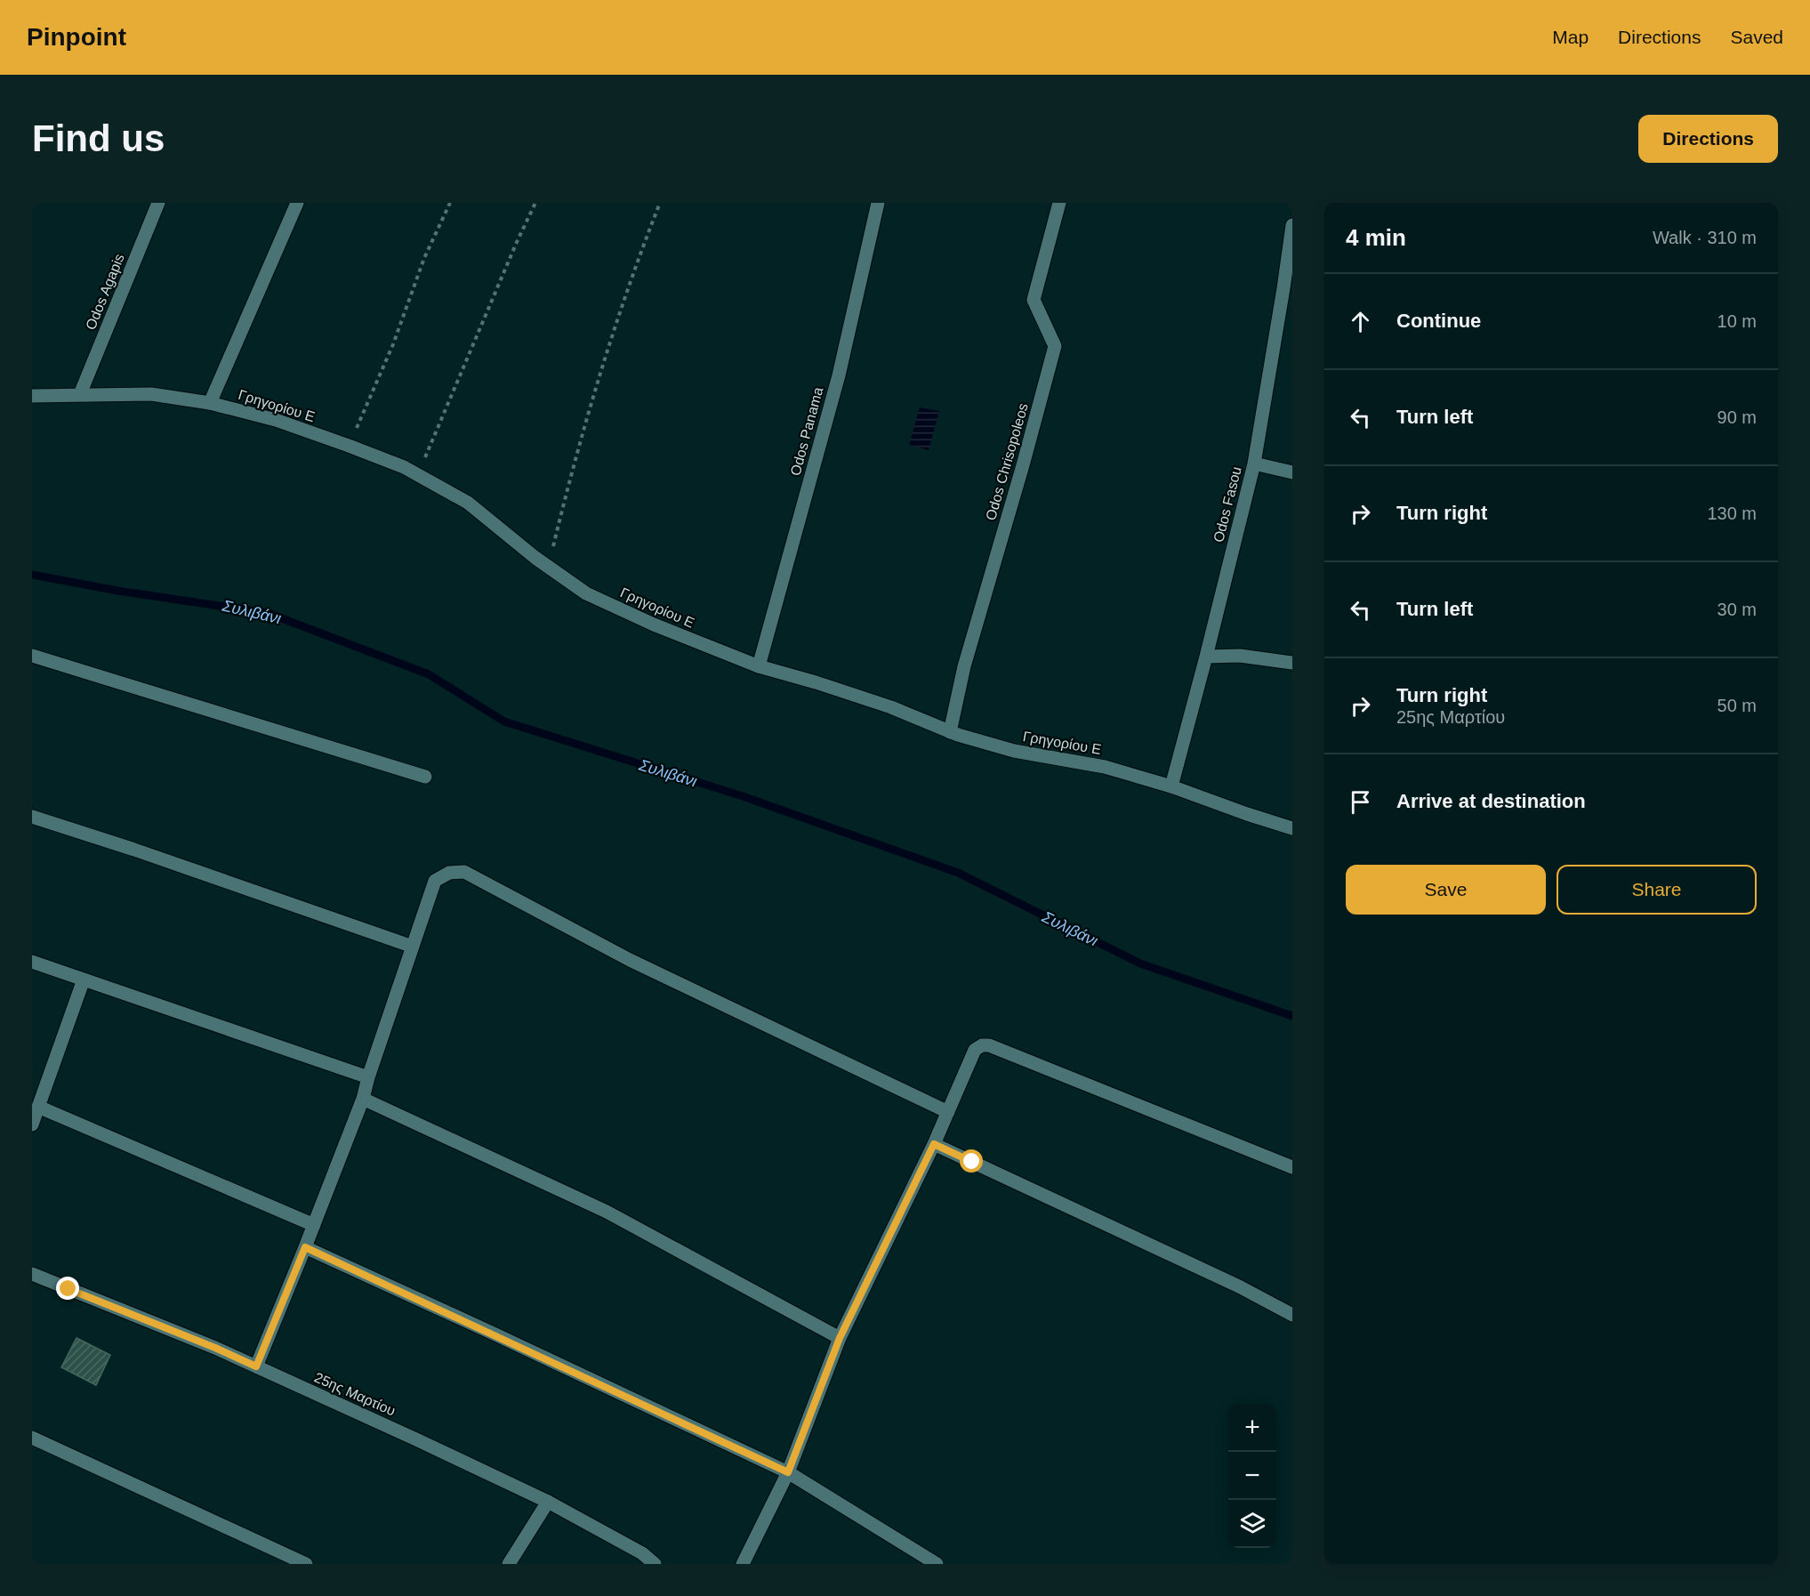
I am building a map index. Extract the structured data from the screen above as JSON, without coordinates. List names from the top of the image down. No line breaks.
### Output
{"streets":{"street":["Odos Agapis","Γρηγορίου Ε","Odos Panama","Odos Chrisopoleos","Odos Fasou","25ης Μαρτίου"]},"crossings":[["Odos Agapis","Γρηγορίου Ε"],["Γρηγορίου Ε","Odos Panama"],["Γρηγορίου Ε","Odos Chrisopoleos"],["Γρηγορίου Ε","Odos Fasou"]],"water":["Συλιβάνι"],"page":{"header":"Pinpoint","nav":["Map","Directions","Saved"],"buttons":["Directions",["Save","Share"]],"title":"Find us","heading":["4 min","Walk · 310 m"],"list":[["Continue","10 m"],["Turn left","90 m"],["Turn right","130 m"],["Turn left","30 m"],["Turn right","25ης Μαρτίου","50 m"],"Arrive at destination"],"map_buttons":["+","−"]}}
